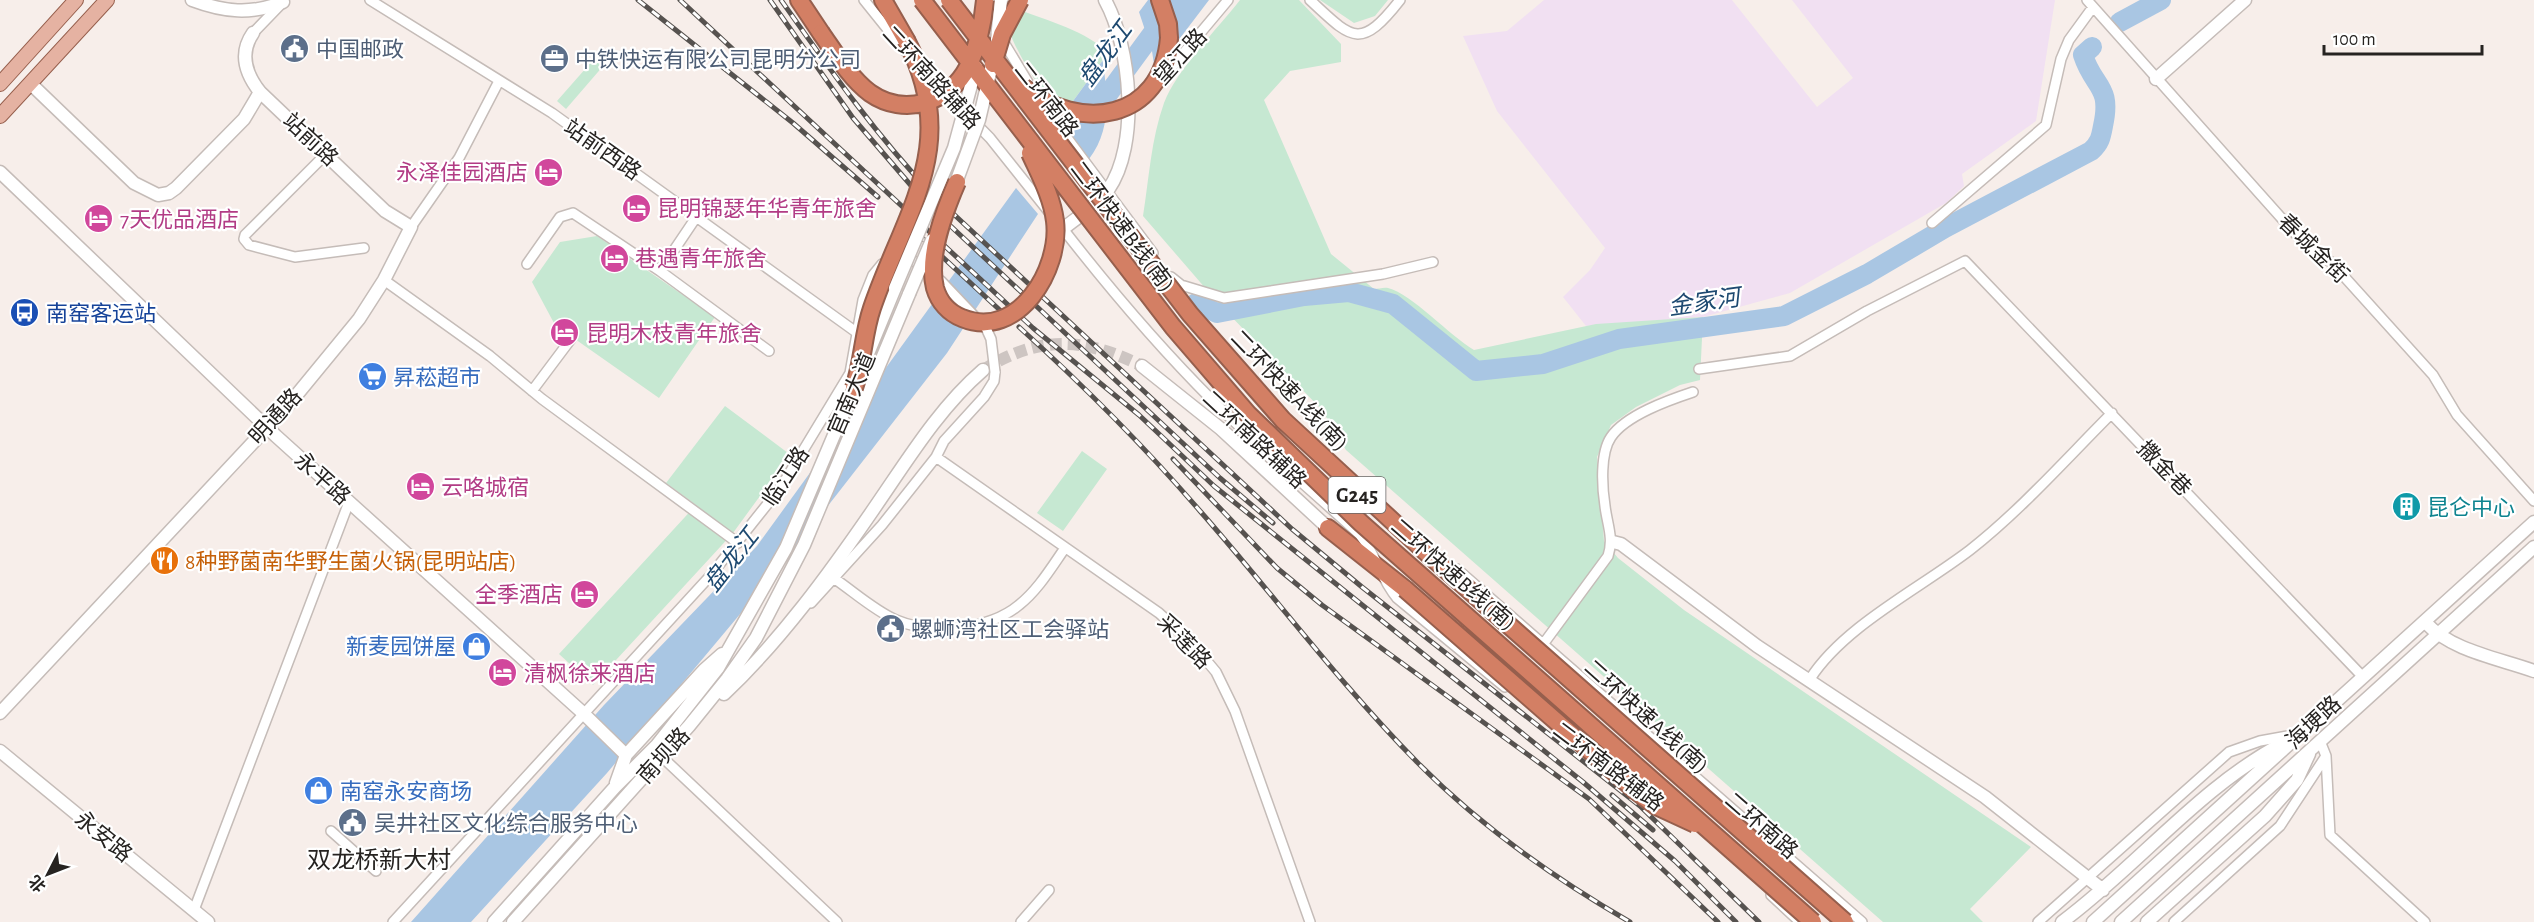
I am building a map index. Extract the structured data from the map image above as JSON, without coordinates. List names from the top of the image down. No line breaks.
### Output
{"streets":{"highway":["二环快速B线(南)","二环快速A线(南)"],"main road":["二环南路","站前路","官南大道","明通路","永平路","G245","海埂路","南坝路","永安路"],"street":["望江路","二环南路辅路","站前西路","春城金街","撒金巷","临江路","采莲路"]},"crossings":[["二环南路辅路","二环南路"],["二环南路","二环快速B线(南)"],["二环南路","二环快速A线(南)"],["站前路","明通路"],["站前西路","明通路"],["站前西路","临江路"],["二环快速B线(南)","官南大道"],["官南大道","南坝路"],["明通路","永平路"],["撒金巷","海埂路"],["临江路","永平路"]],"districts":["双龙桥新大村"],"water":["盘龙江","金家河"],"places":{"public building":["中国邮政","螺蛳湾社区工会驿站","吴井社区文化综合服务中心"],"office":["中铁快运有限公司昆明分公司"],"hotel":["永泽佳园酒店","昆明锦瑟年华青年旅舍","7天优品酒店","巷遇青年旅舍","昆明木枝青年旅舍","云咯城宿","全季酒店","清枫徐来酒店"],"bus stop":["南窑客运站"],"supermarket":["昇菘超市"],"building":["昆仑中心"],"restaurant":["8种野菌南华野生菌火锅(昆明站店)"],"shop":["新麦园饼屋","南窑永安商场"]},"scale_bar":"100 m","north":"bottom left"}
